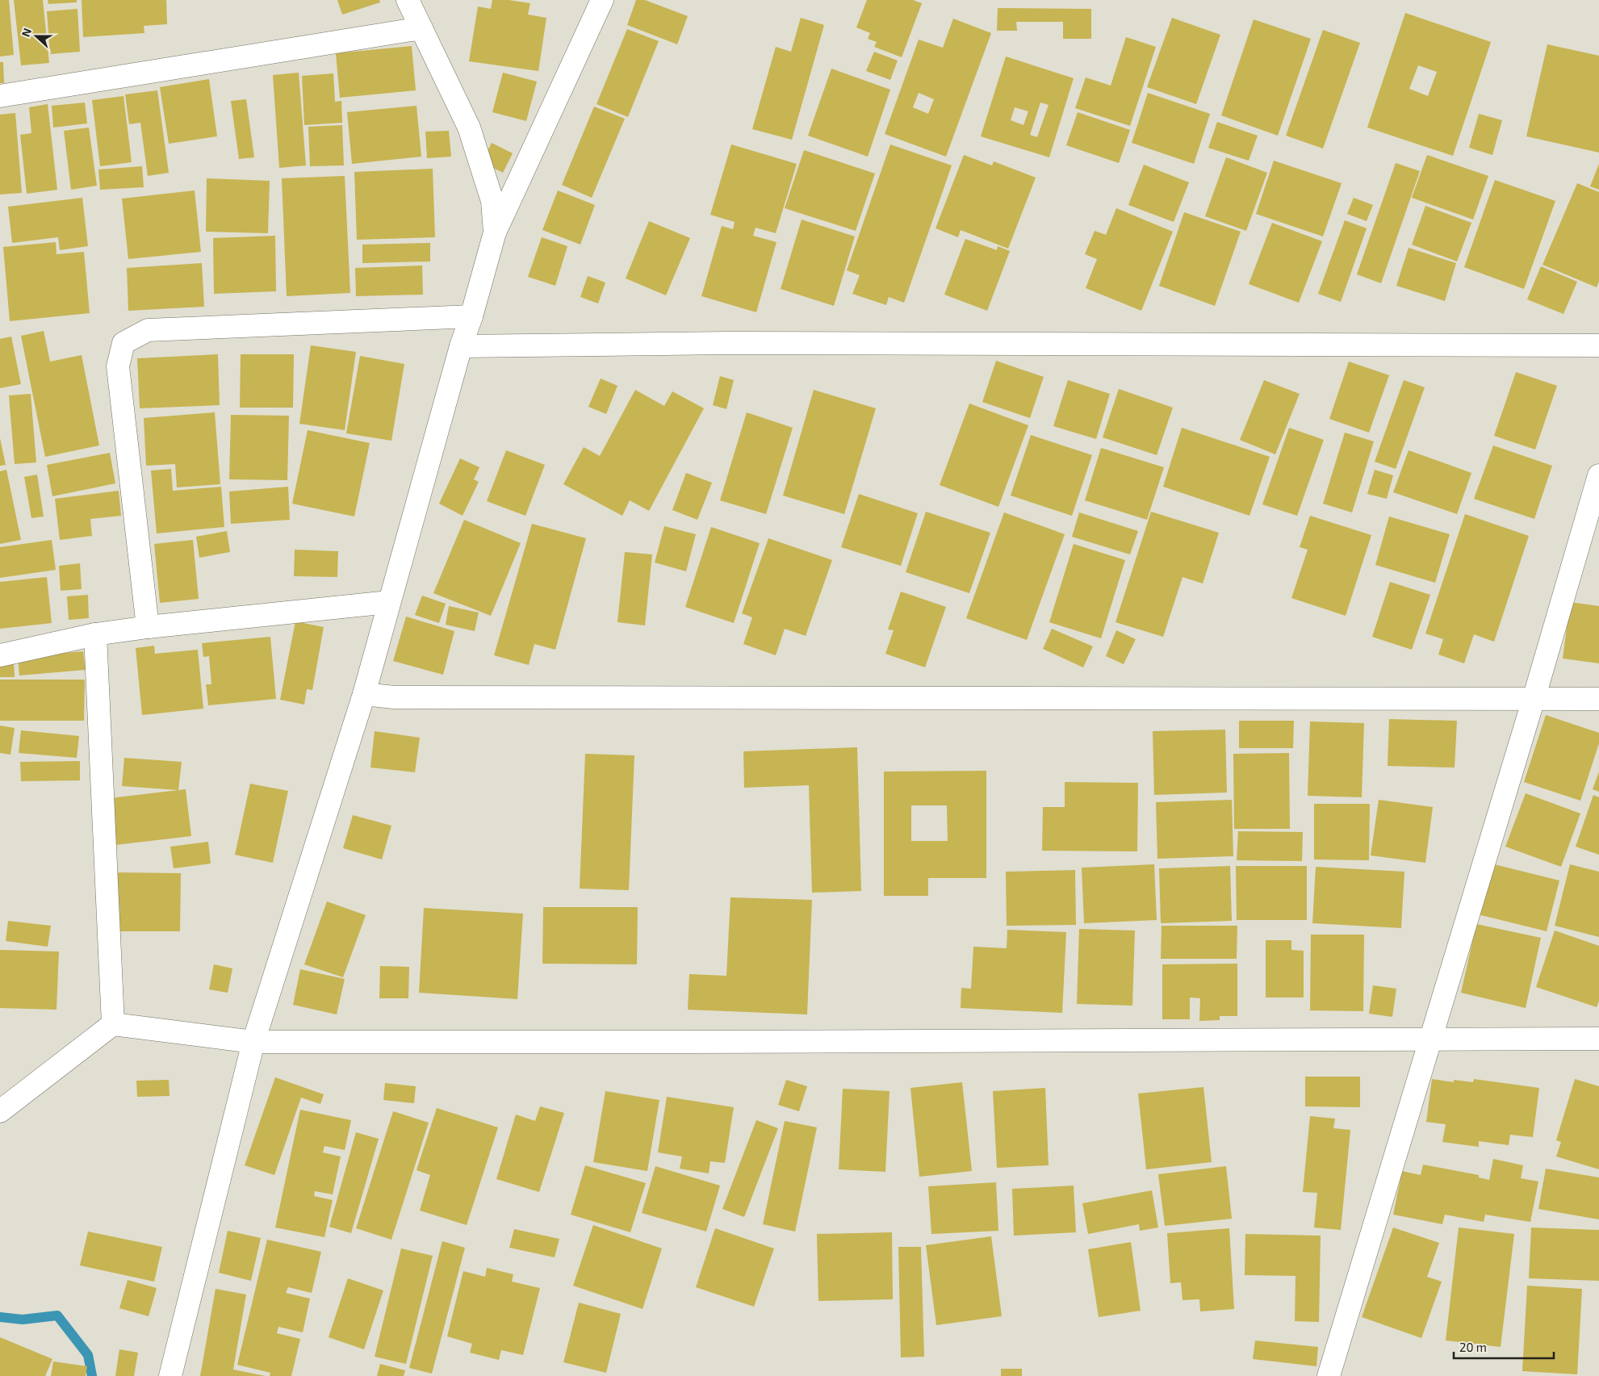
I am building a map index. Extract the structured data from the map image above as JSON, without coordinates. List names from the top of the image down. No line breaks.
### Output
{"scale_bar":"20 m","north":"left"}
